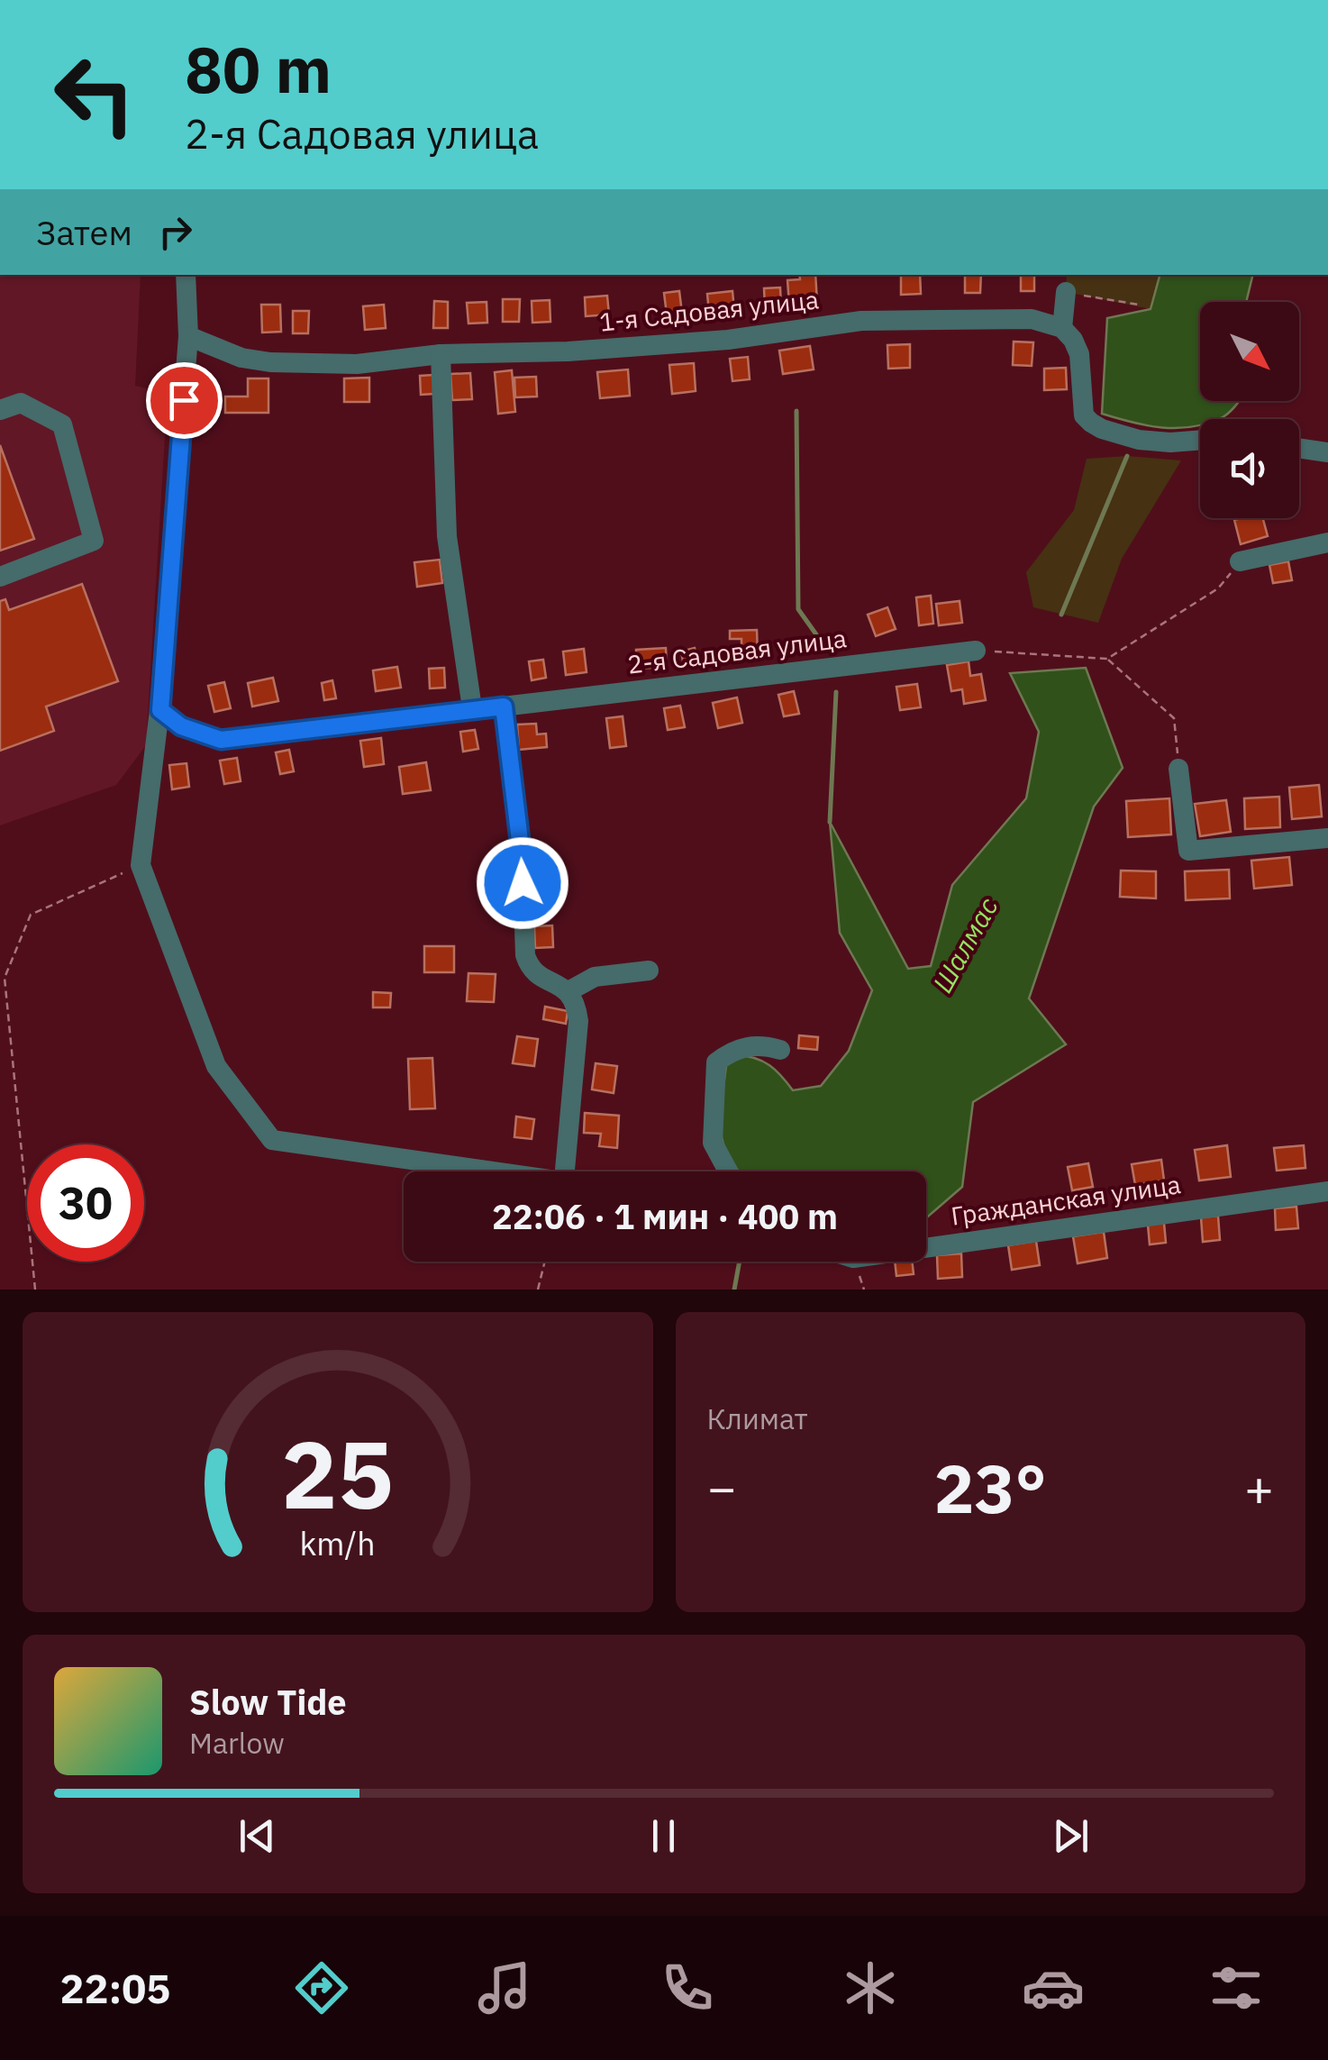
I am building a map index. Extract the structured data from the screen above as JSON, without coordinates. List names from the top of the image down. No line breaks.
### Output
{"streets":{"street":["1-я Садовая улица","2-я Садовая улица","Гражданская улица"]},"water":["Шалмас"],"north":"bottom right","page":{"turn":["80 m","2-я Садовая улица"],"then":"Затем","limit":"30","trip":"22:06 · 1 мин · 400 m","tile":"Климат","heat":["−","23°","+"],"song":["Slow Tide","Marlow"],"tabs":"22:05","gauge":["25","km/h"]}}
